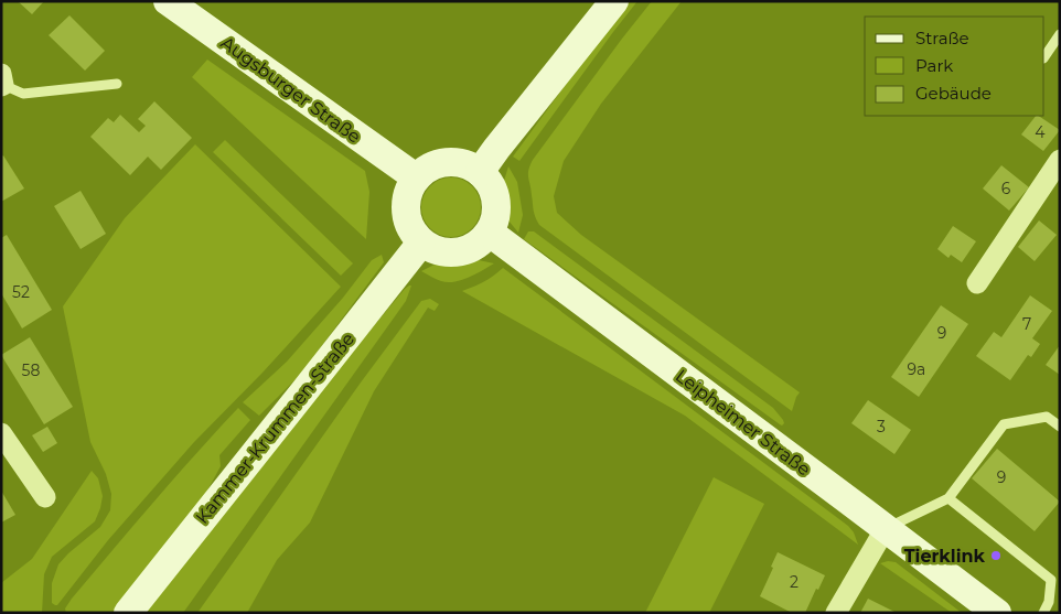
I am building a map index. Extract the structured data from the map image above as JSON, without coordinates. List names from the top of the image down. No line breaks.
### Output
{"streets":{"main road":["Augsburger Straße","Leipheimer Straße","Kammer-Krummen-Straße"]},"crossings":[["Augsburger Straße","Leipheimer Straße"],["Augsburger Straße","Kammer-Krummen-Straße"],["Leipheimer Straße","Kammer-Krummen-Straße"]],"places":["Tierklink"],"house_numbers":["4","6","52","7","9","9a","58","3","9","2"],"legend":["Straße","Park","Gebäude"]}
